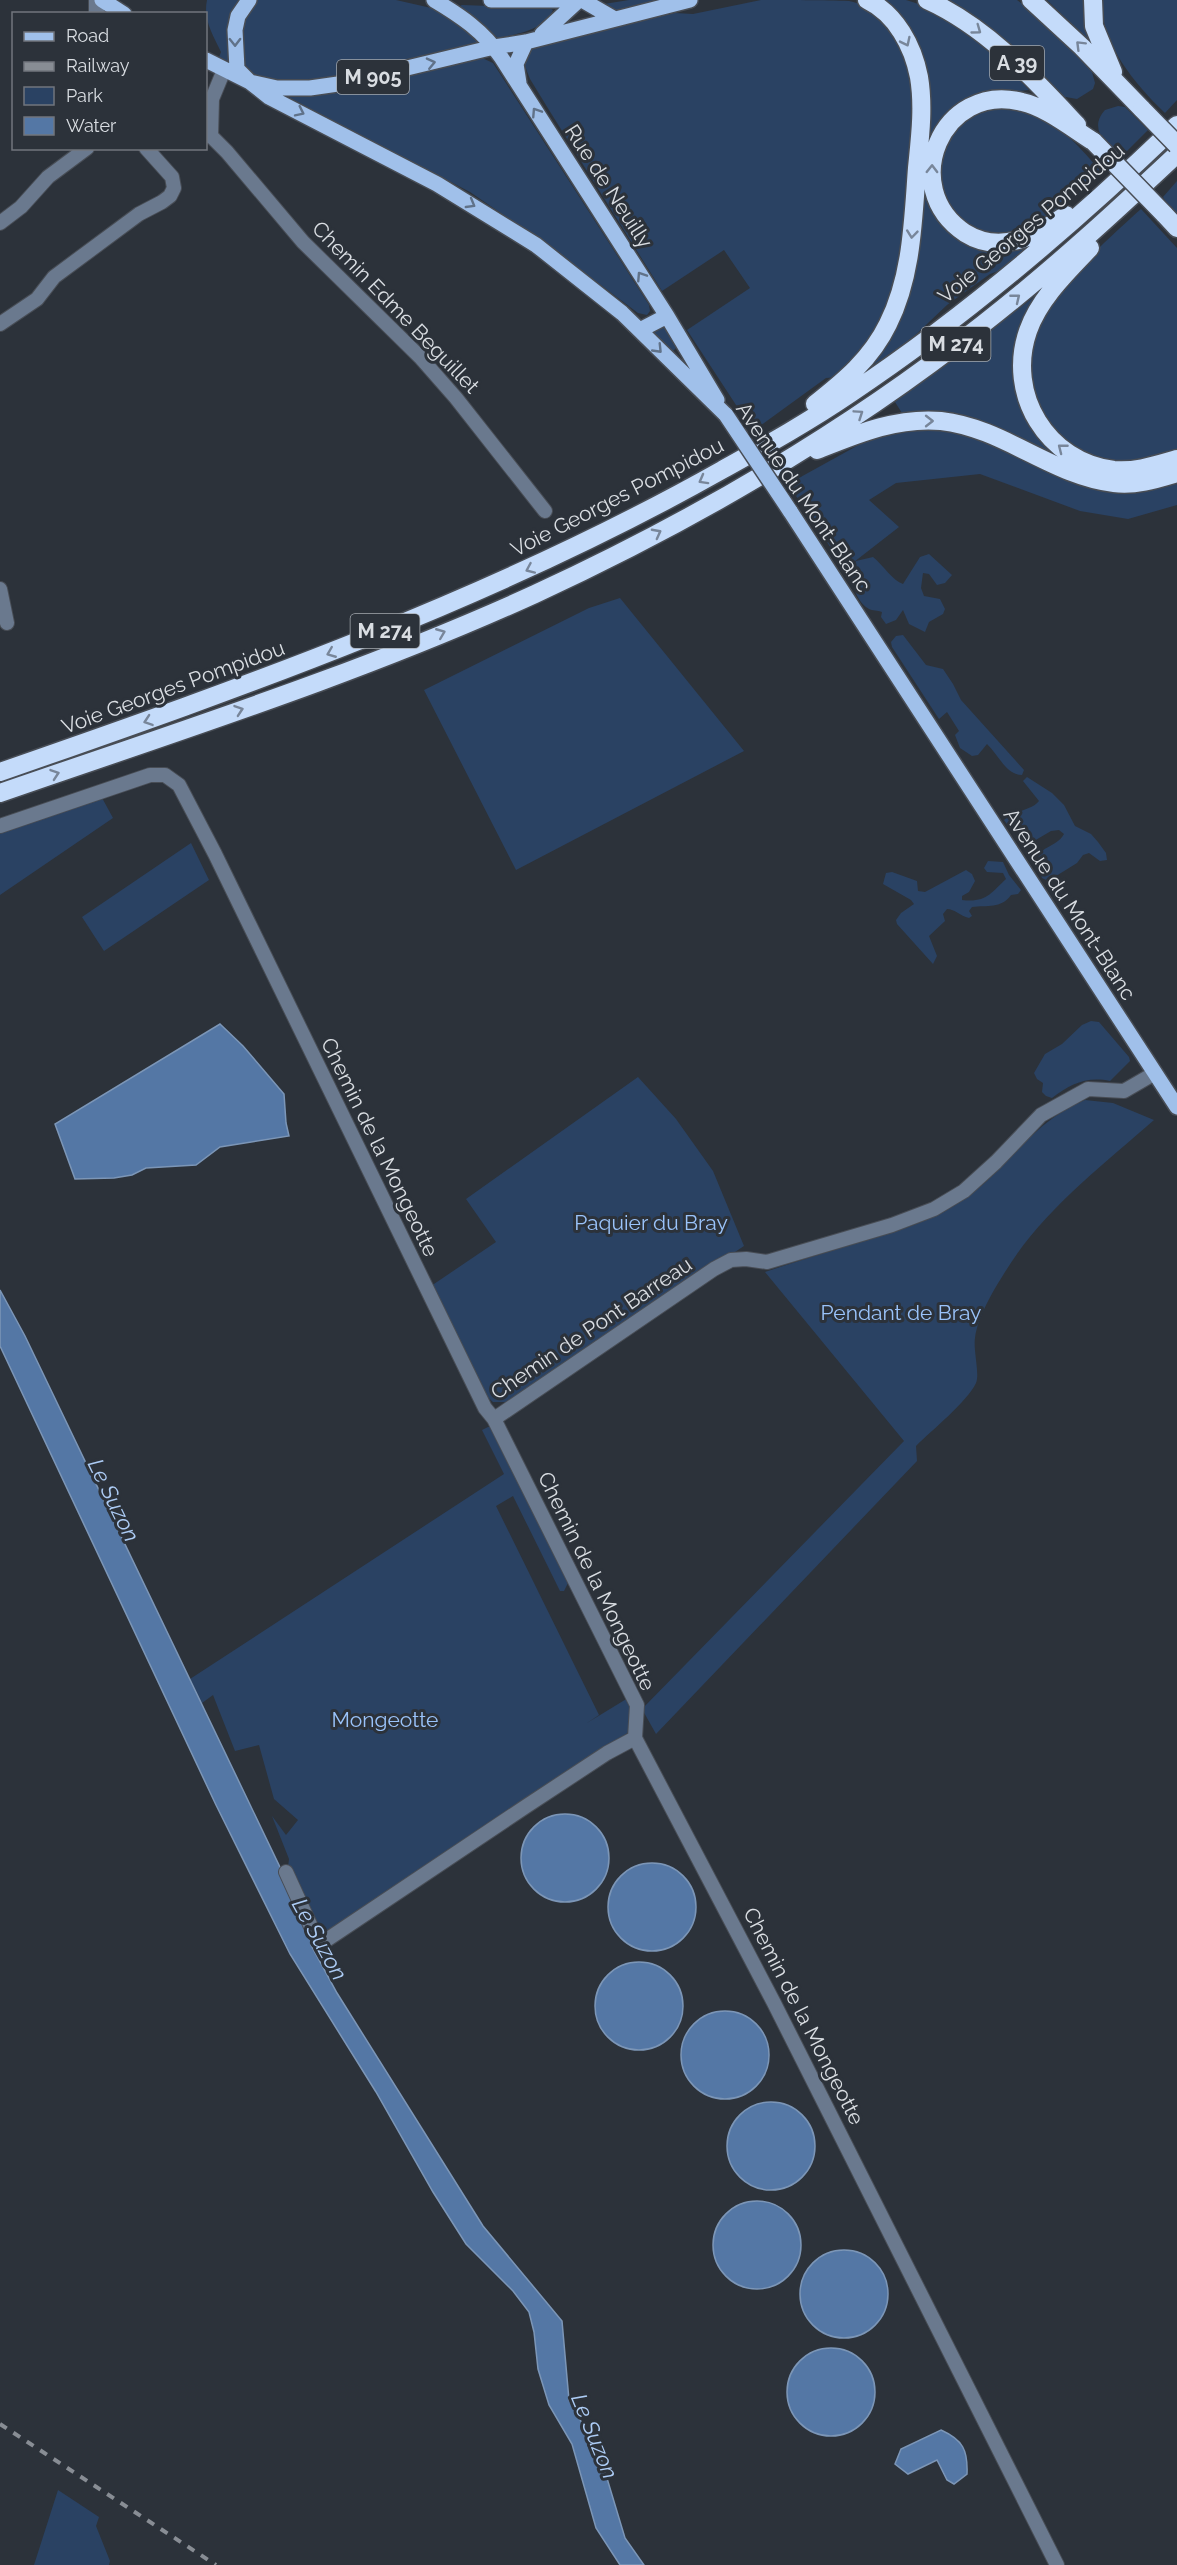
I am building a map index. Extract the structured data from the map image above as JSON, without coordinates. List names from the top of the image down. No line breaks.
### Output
{"streets":{"highway":["A 39","Voie Georges Pompidou","M 274"],"main road":["M 905","Rue de Neuilly","Avenue du Mont-Blanc"],"street":["Chemin Edme Beguillet","Chemin de la Mongeotte","Chemin de Pont Barreau"]},"crossings":[["M 905","Rue de Neuilly"],["M 905","Avenue du Mont-Blanc"],["Rue de Neuilly","Avenue du Mont-Blanc"],["Chemin Edme Beguillet","Avenue du Mont-Blanc"],["Avenue du Mont-Blanc","Chemin de Pont Barreau"],["Chemin de la Mongeotte","Chemin de Pont Barreau"]],"one_way":["Rue de Neuilly","Avenue du Mont-Blanc"],"water":["Le Suzon"],"parks":["Paquier du Bray","Pendant de Bray","Mongeotte"],"legend":["Road","Railway","Park","Water"]}
